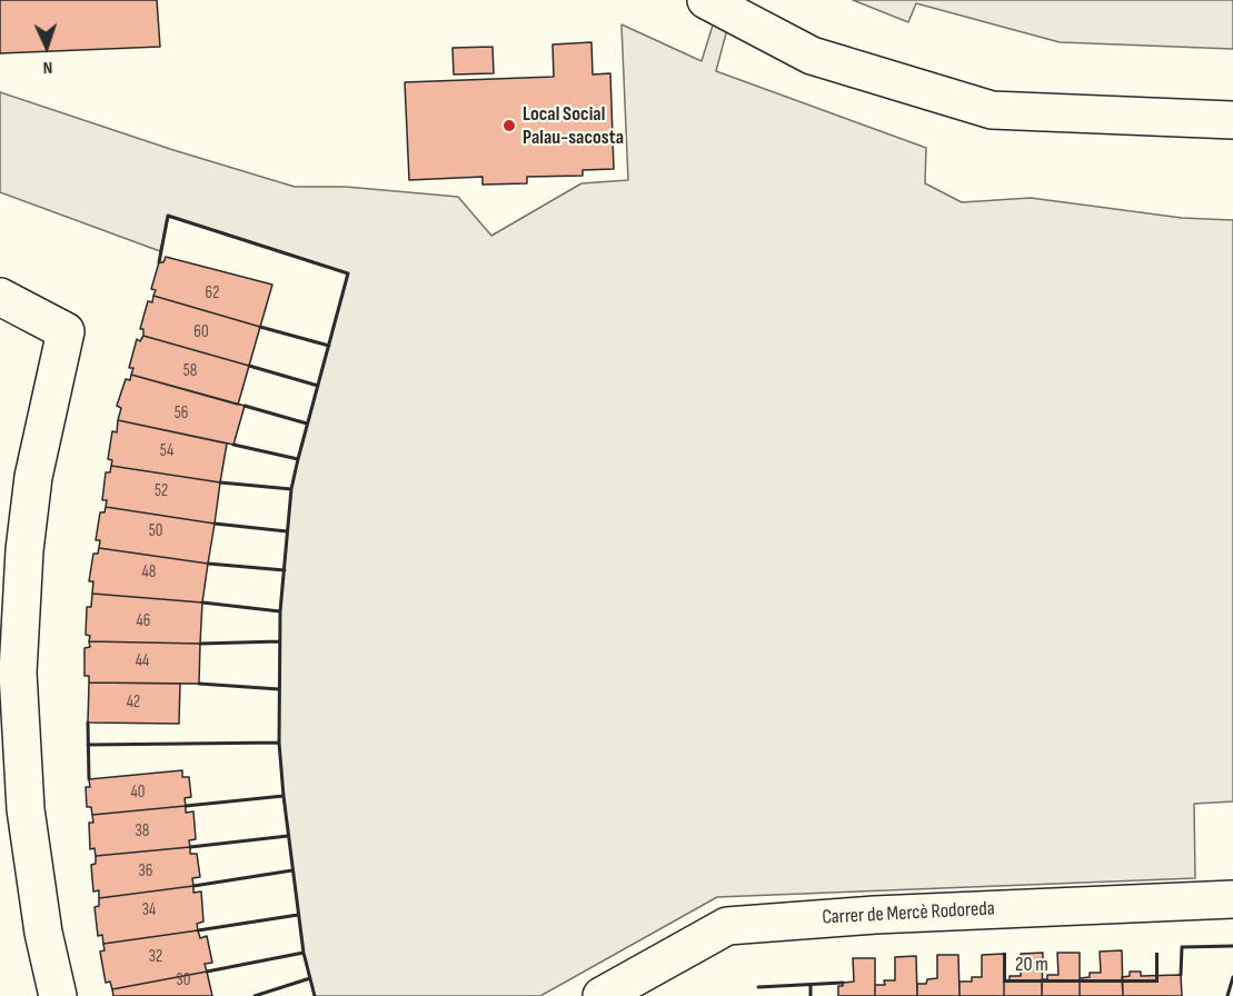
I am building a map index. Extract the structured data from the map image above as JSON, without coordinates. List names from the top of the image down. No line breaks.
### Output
{"streets":{"street":["Carrer de Mercè Rodoreda"]},"places":["Local Social Palau-sacosta"],"house_numbers":["62","60","58","56","54","52","50","48","46","44","42","40","38","36","34","32","30"],"scale_bar":"20 m","north":"bottom"}
